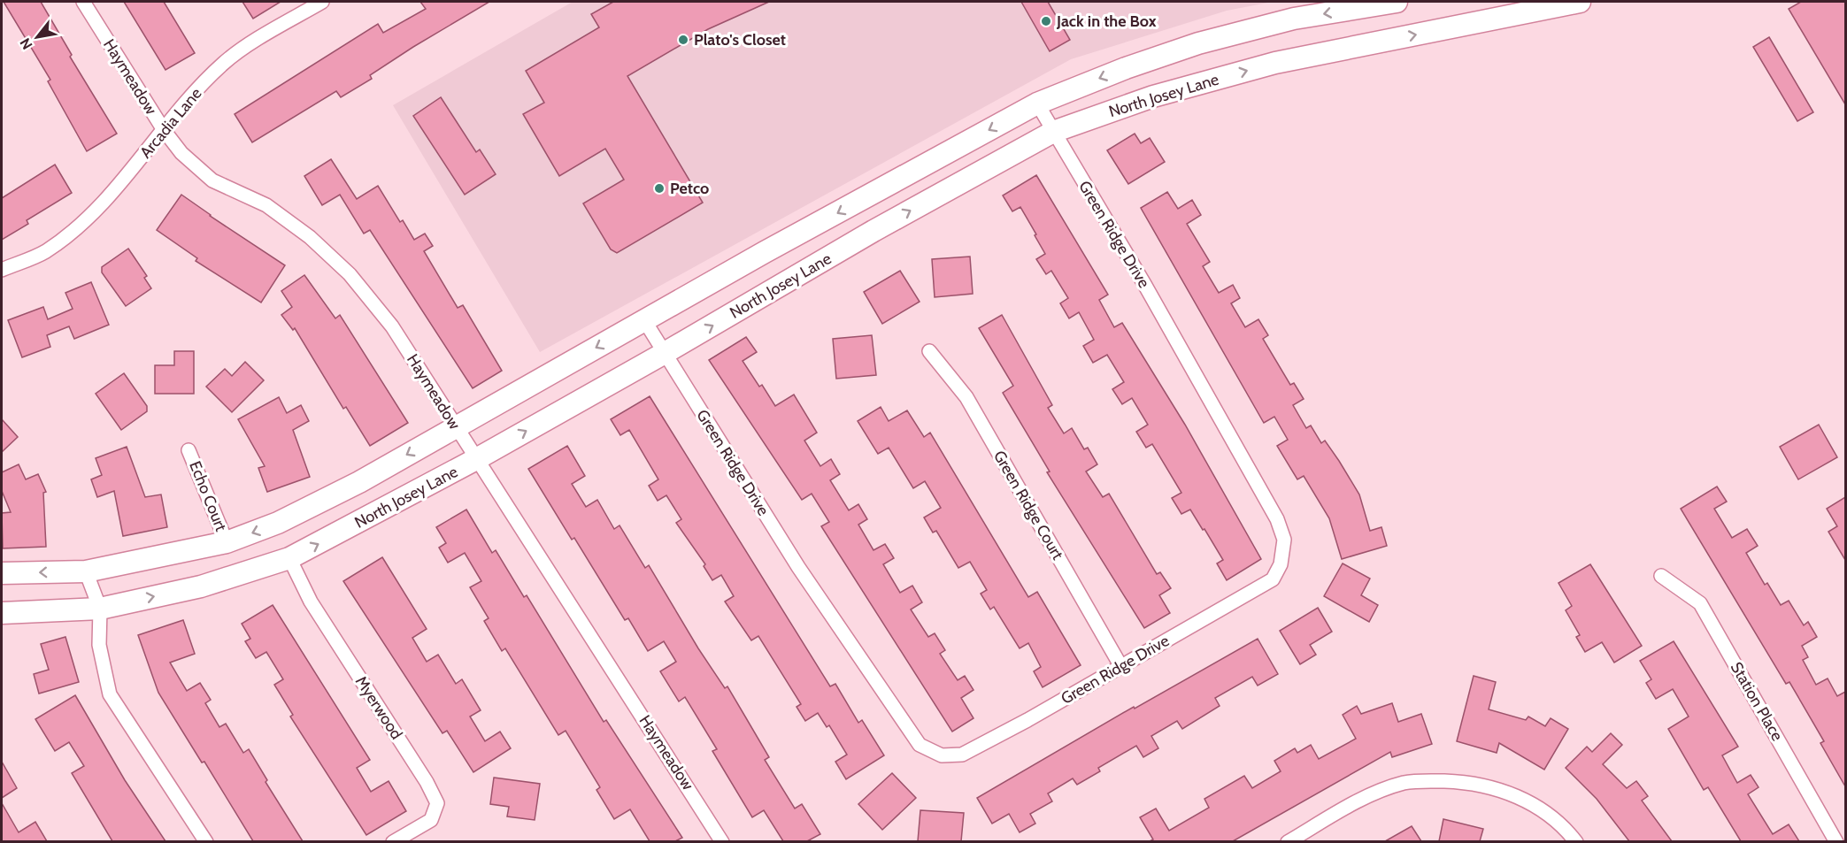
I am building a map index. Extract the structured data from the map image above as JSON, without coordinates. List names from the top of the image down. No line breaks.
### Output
{"streets":{"main road":["North Josey Lane"],"street":["Haymeadow","Arcadia Lane","Green Ridge Drive","Echo Court","Green Ridge Court","Station Place","Myerwood"]},"crossings":[["Haymeadow","North Josey Lane"],["Haymeadow","Arcadia Lane"],["North Josey Lane","Green Ridge Drive"],["North Josey Lane","Myerwood"],["Green Ridge Drive","Green Ridge Court"]],"places":["Jack in the Box","Plato's Closet","Petco"],"north":"bottom left"}
